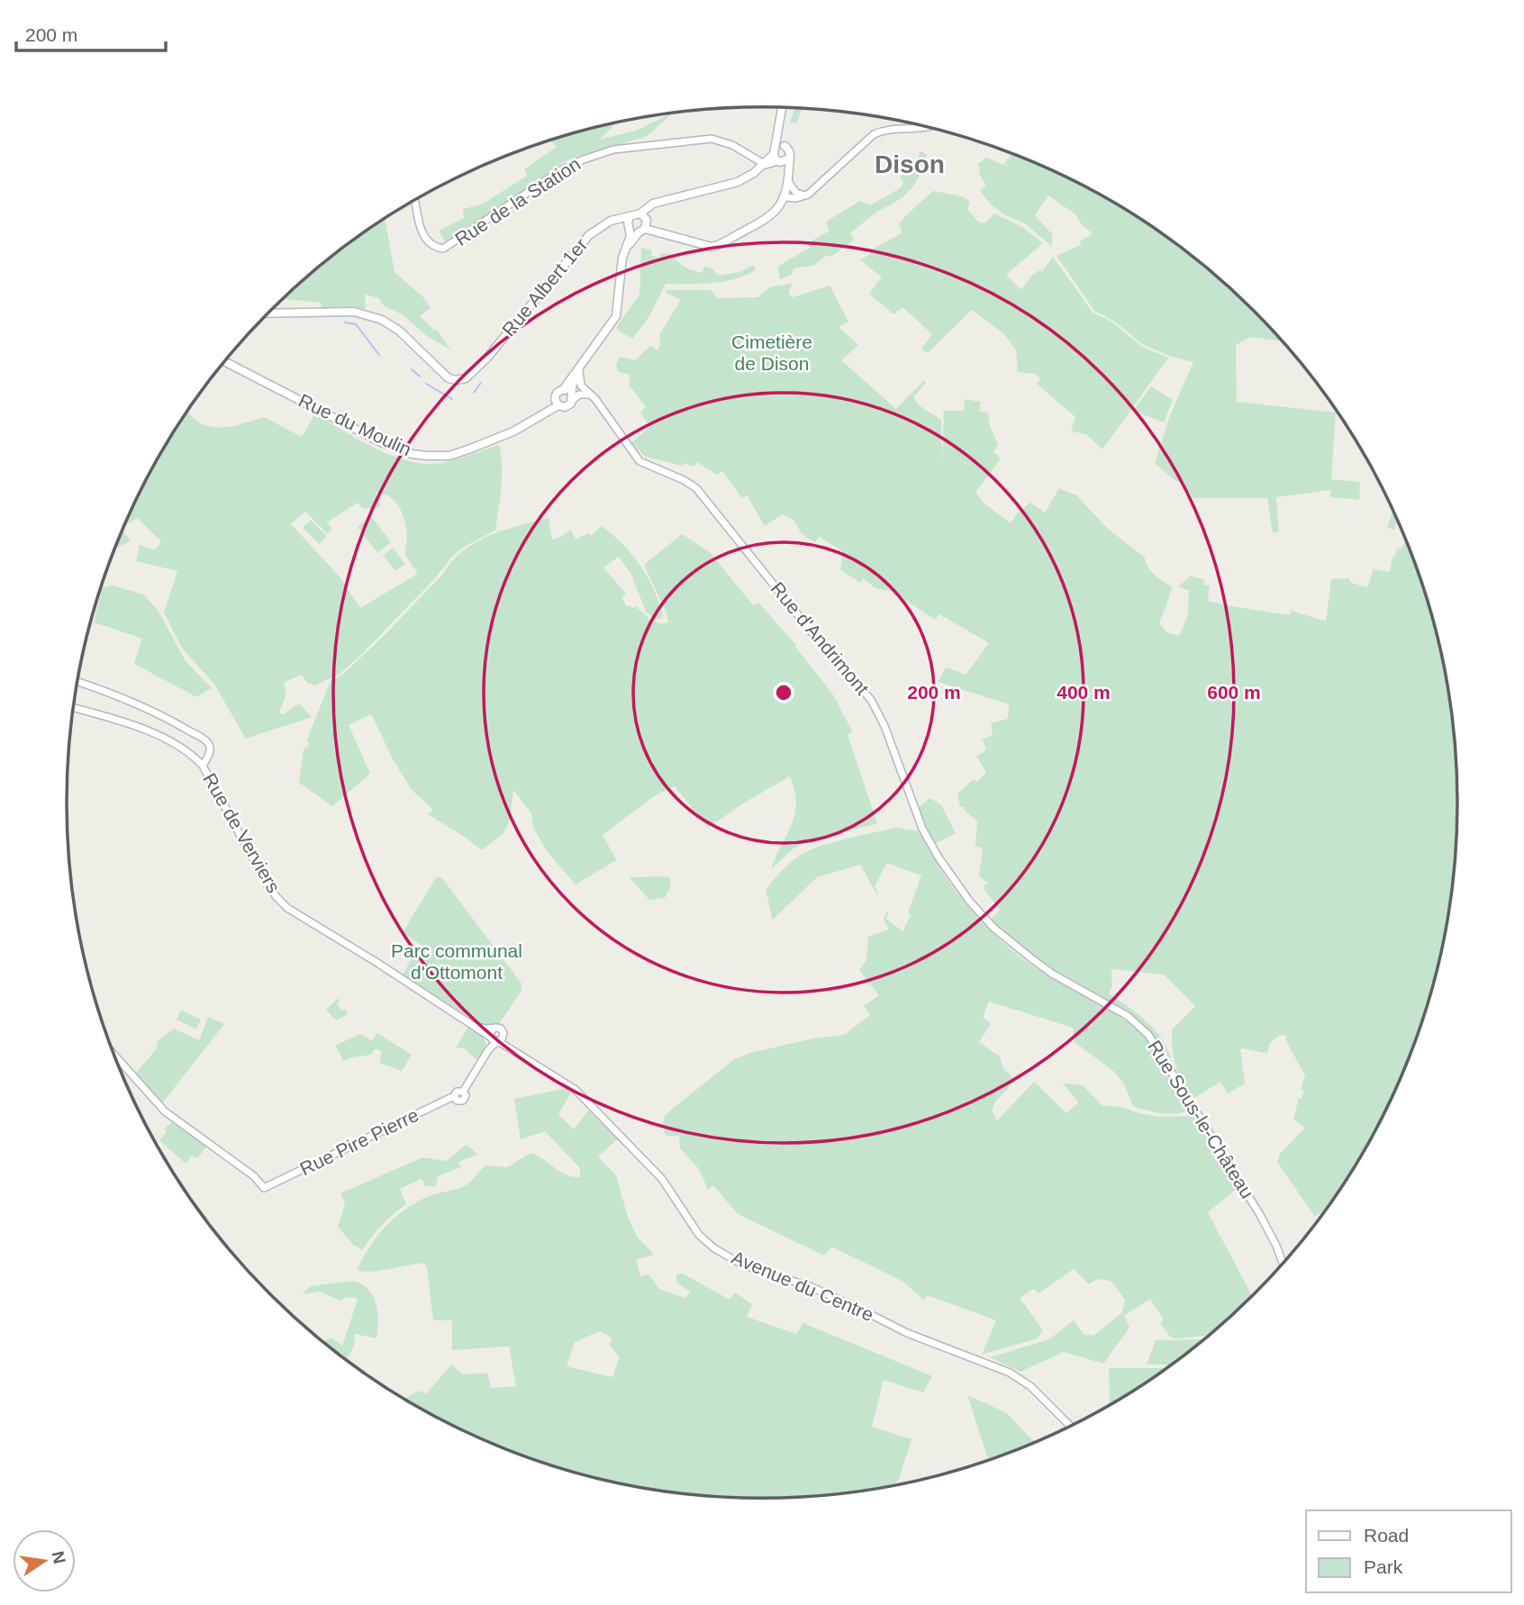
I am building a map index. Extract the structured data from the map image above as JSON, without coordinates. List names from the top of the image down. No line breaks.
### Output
{"streets":{"main road":["Rue Albert 1er","Rue du Moulin"],"street":["Rue de la Station","Rue d'Andrimont","Rue de Verviers","Rue Sous-le-Château","Rue Pire Pierre","Avenue du Centre"]},"crossings":[["Rue d'Andrimont","Rue Sous-le-Château"],["Rue de Verviers","Rue Pire Pierre"],["Rue de Verviers","Avenue du Centre"]],"districts":["Dison"],"parks":["Cimetière de Dison","Parc communal d'Ottomont"],"legend":["Road","Park"],"scale_bar":"200 m","north":"right","rings":["200 m","400 m","600 m"]}
